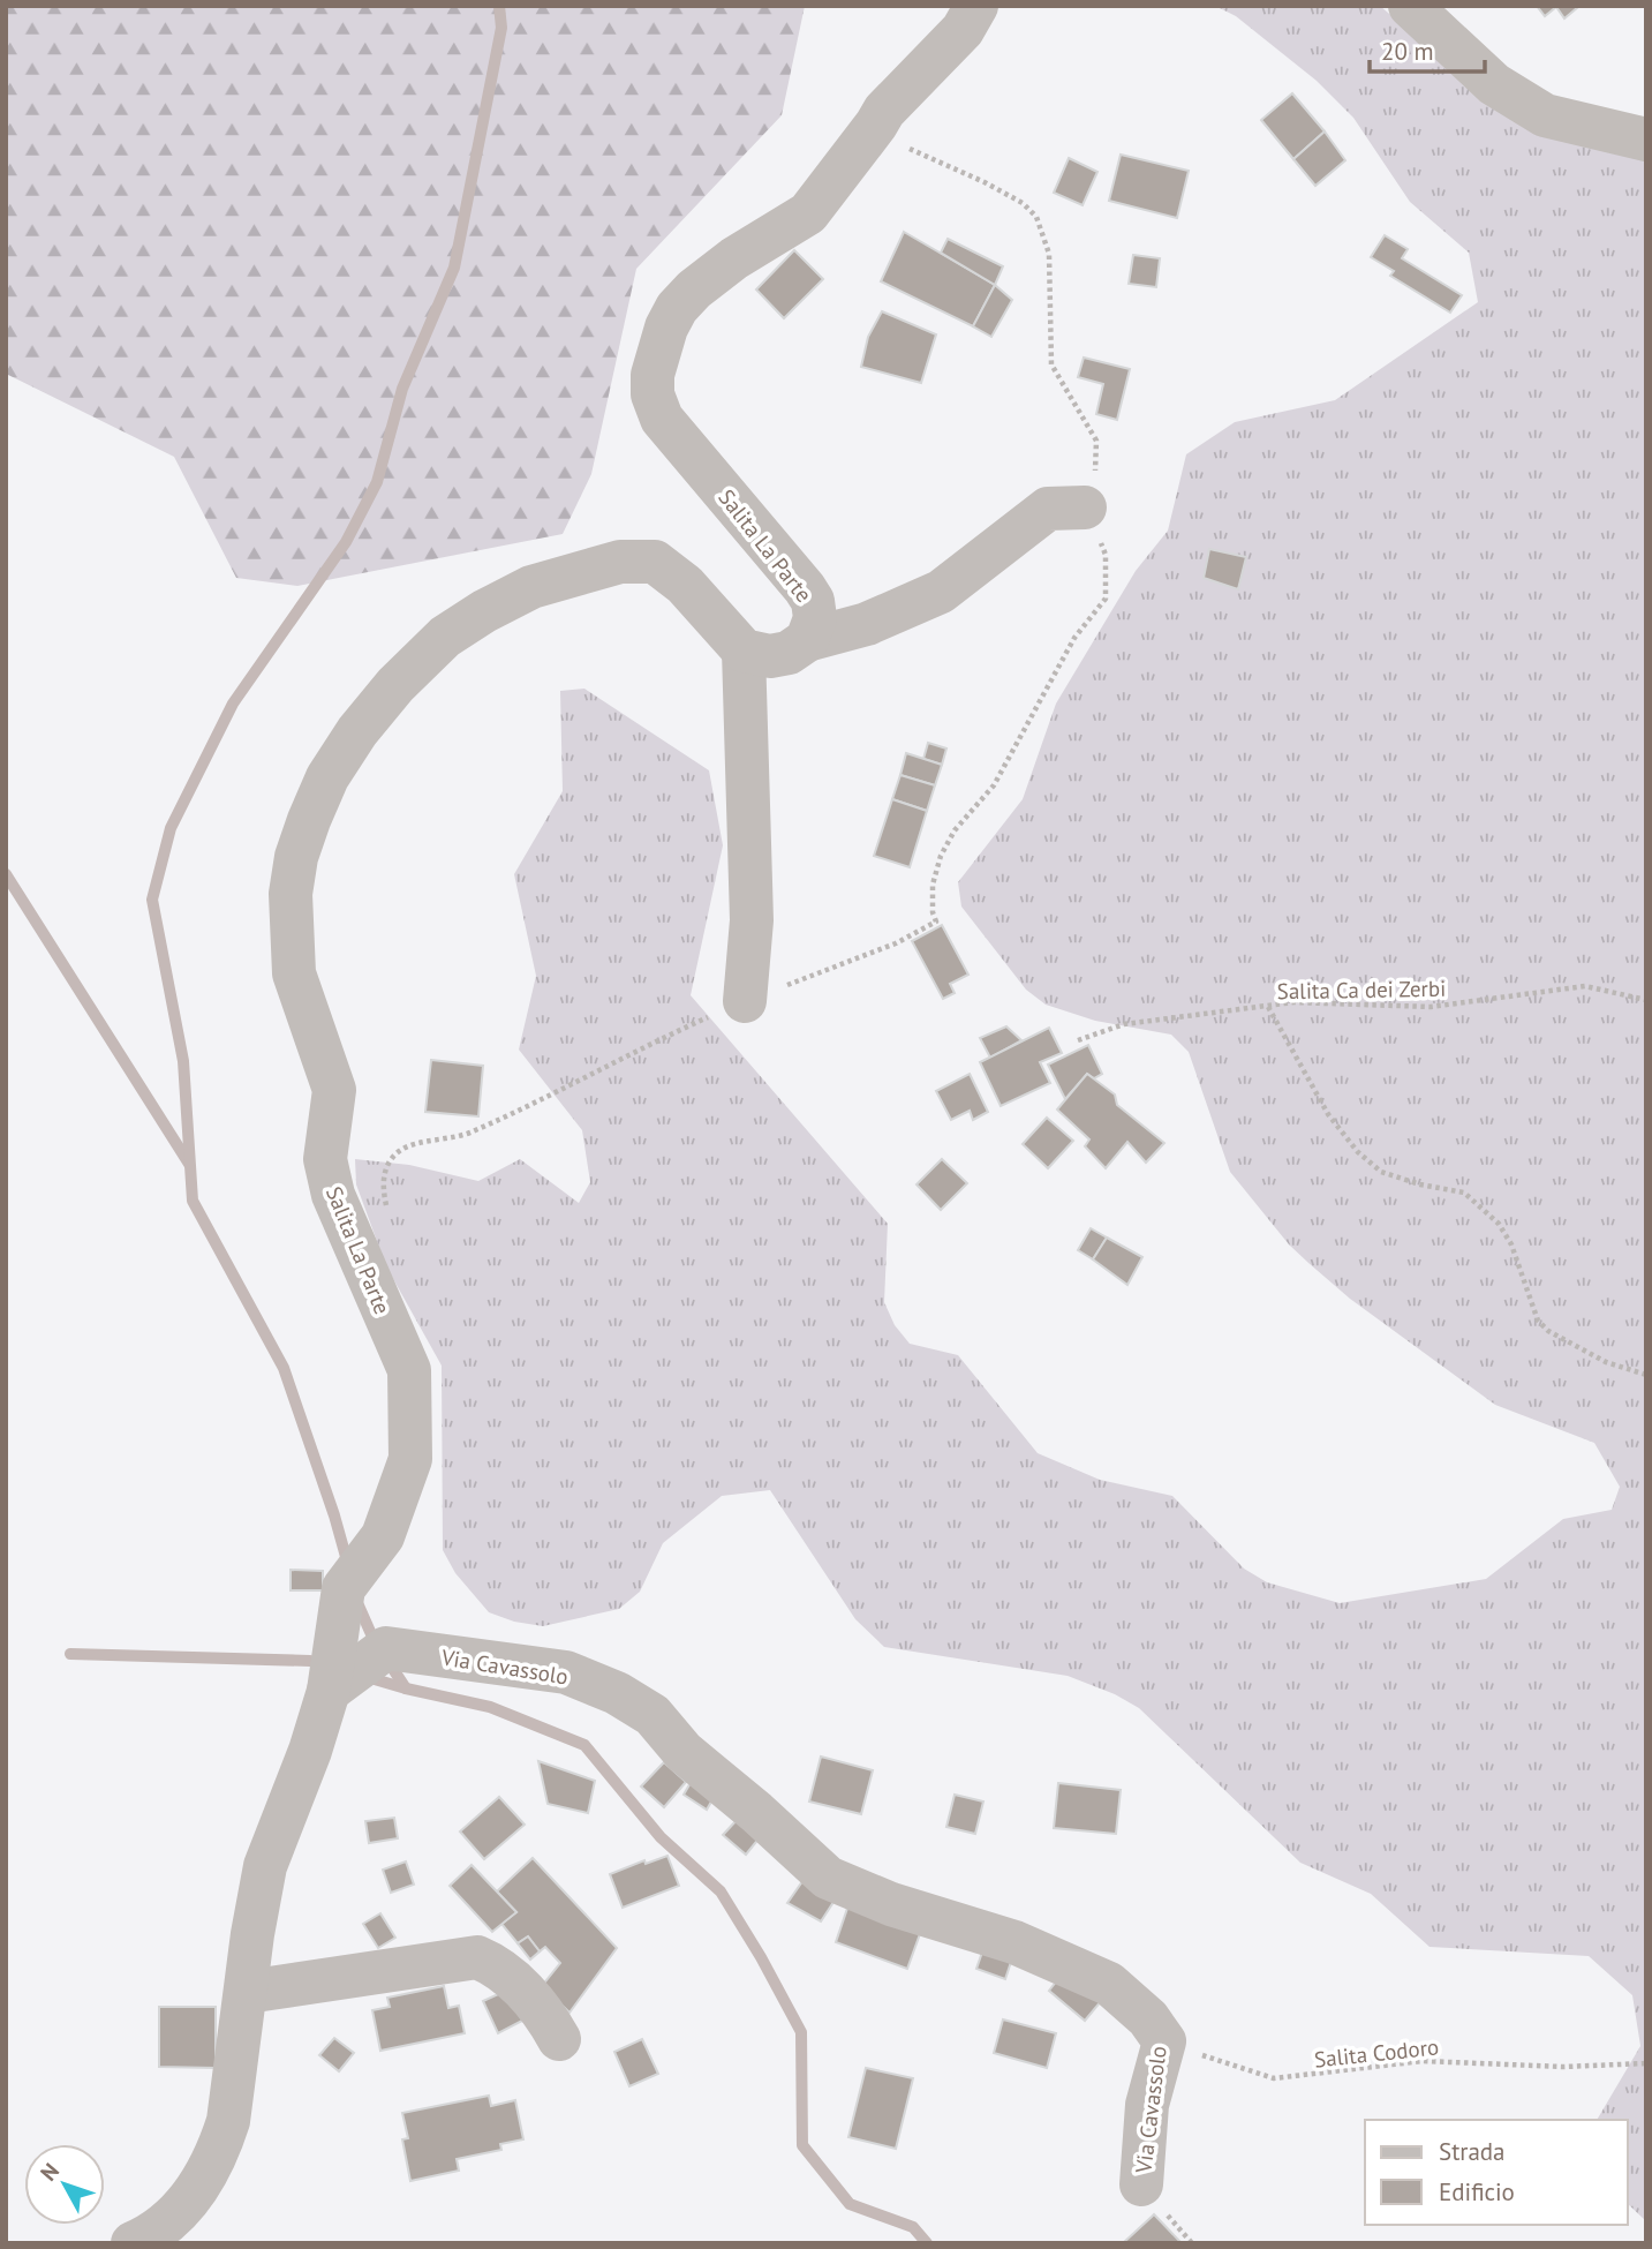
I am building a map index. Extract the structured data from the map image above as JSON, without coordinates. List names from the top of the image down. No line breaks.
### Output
{"streets":{"street":["Salita La Parte","Via Cavassolo"],"path":["Salita Ca dei Zerbi","Salita Codoro"]},"crossings":[["Salita La Parte","Via Cavassolo"],["Via Cavassolo","Salita Codoro"]],"legend":["Strada","Edificio"],"scale_bar":"20 m","north":"top left"}
